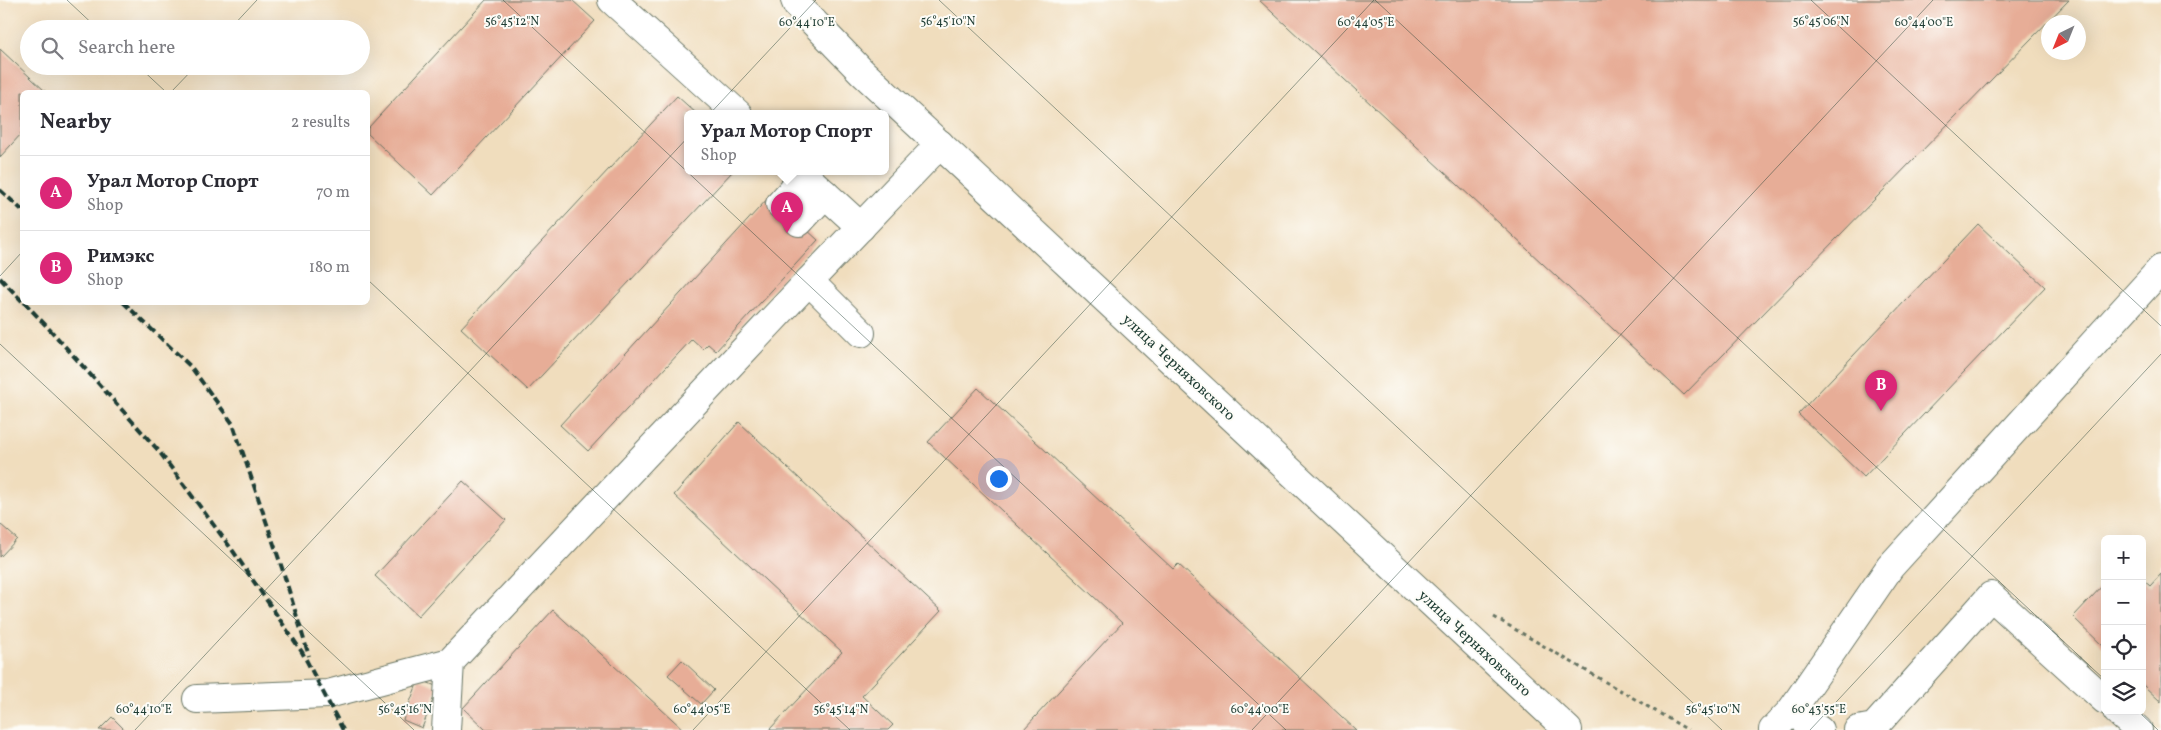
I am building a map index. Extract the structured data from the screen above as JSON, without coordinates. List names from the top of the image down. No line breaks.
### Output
{"streets":{"street":["улица Черняховского"]},"north":"bottom left","page":{"search":"Search here","heading":["Nearby","2 results"],"popup":["Урал Мотор Спорт","Shop"],"list":[{"mark":"A","name":"Урал Мотор Спорт","note":"Shop","value":"70 m"},{"mark":"B","name":"Римэкс","note":"Shop","value":"180 m"}],"pins":["A","B"],"map_buttons":["+","−"]},"coordinates":["56°45'12\"N","56°45'10\"N","56°45'06\"N","60°44'00\"E","60°44'10\"E","60°44'05\"E","60°43'55\"E","56°45'16\"N","56°45'14\"N"]}
